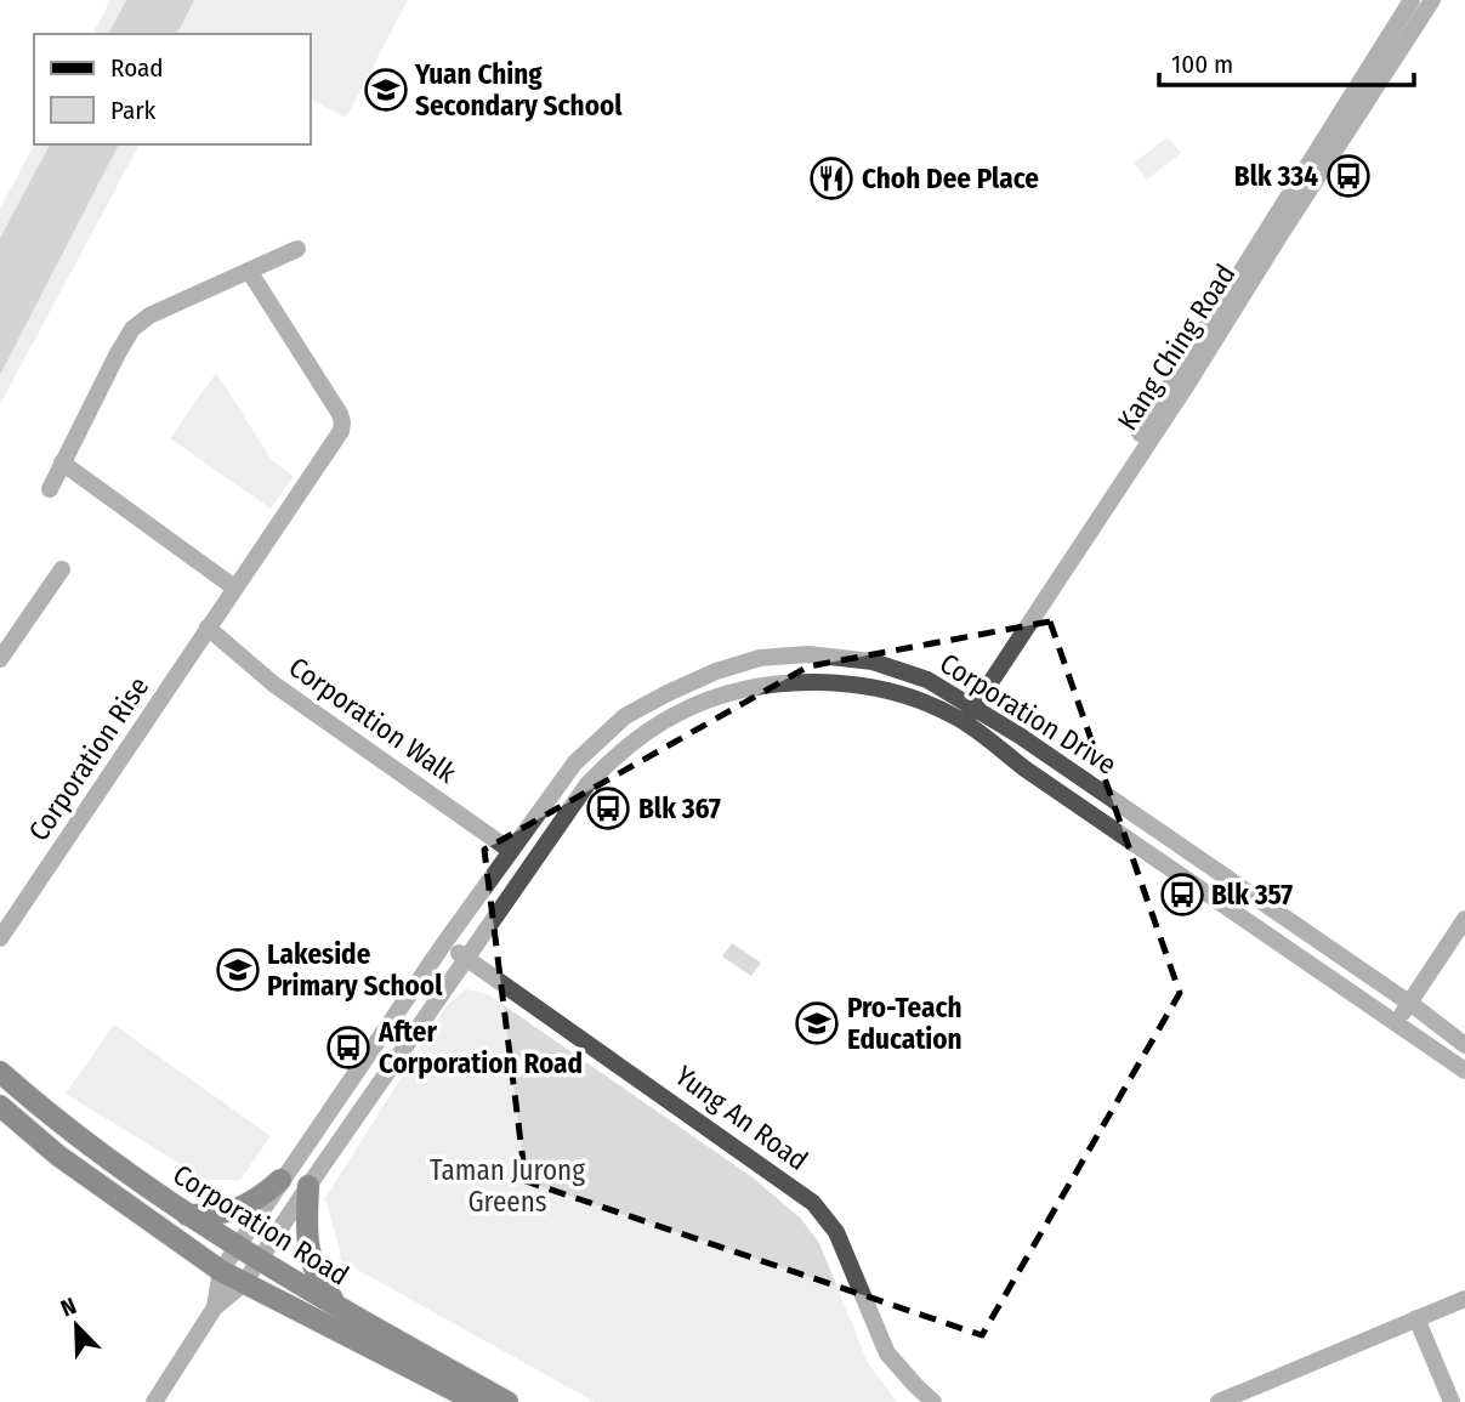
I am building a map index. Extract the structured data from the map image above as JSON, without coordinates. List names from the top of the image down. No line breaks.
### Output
{"streets":{"main road":["Corporation Road"],"street":["Kang Ching Road","Corporation Drive","Corporation Walk","Corporation Rise","Yung An Road"]},"crossings":[["Kang Ching Road","Corporation Drive"],["Corporation Drive","Corporation Walk"],["Corporation Drive","Yung An Road"],["Corporation Drive","Corporation Road"],["Corporation Walk","Corporation Rise"]],"parks":["Taman Jurong Greens"],"places":{"school or university":["Yuan Ching Secondary School","Lakeside Primary School","Pro-Teach Education"],"bus stop":["Blk 334","Blk 367","Blk 357","After Corporation Road"],"restaurant":["Choh Dee Place"]},"legend":["Road","Park"],"scale_bar":"100 m","north":"top left"}
